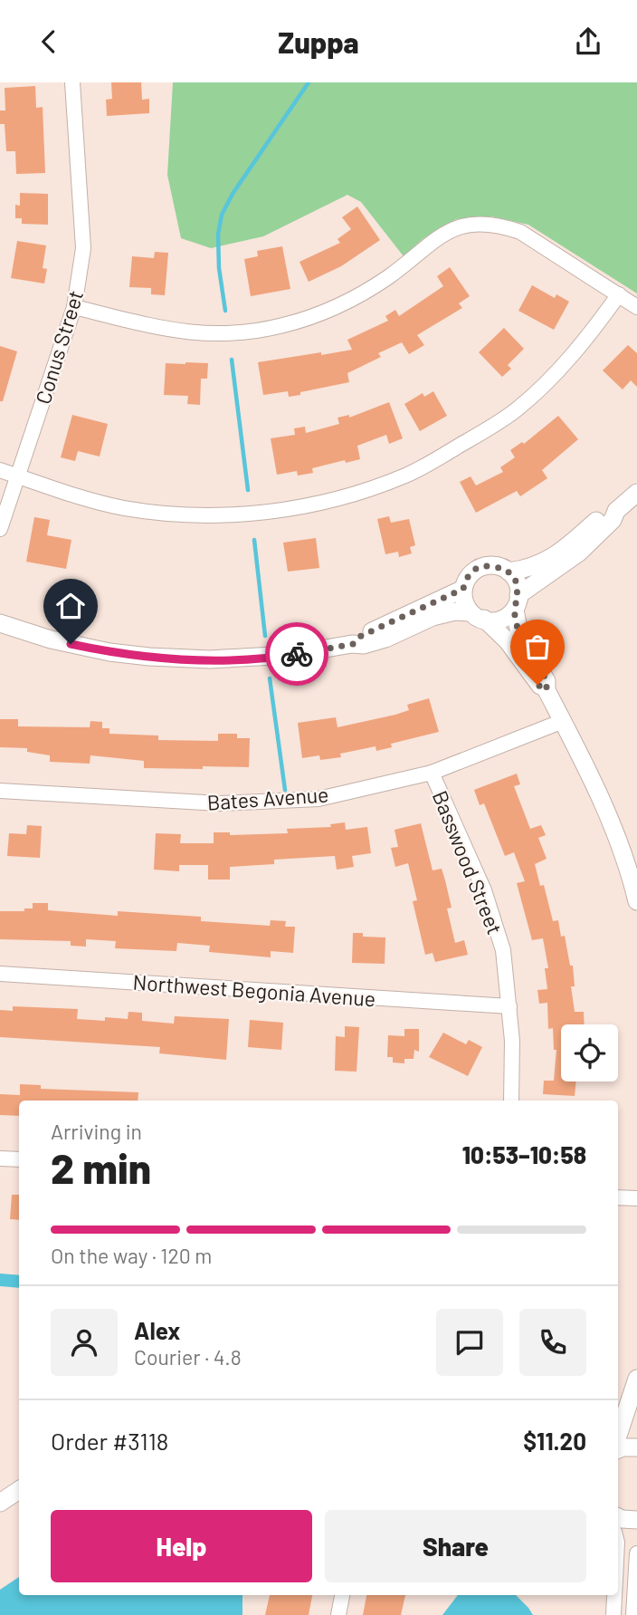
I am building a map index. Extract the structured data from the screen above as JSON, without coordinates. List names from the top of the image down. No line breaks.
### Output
{"streets":{"street":["Conus Street","Bates Avenue","Basswood Street","Northwest Begonia Avenue"]},"crossings":[["Bates Avenue","Basswood Street"],["Basswood Street","Northwest Begonia Avenue"]],"page":{"header":"Zuppa","heading":["2 min","Arriving in","10:53–10:58"],"panel":["Alex","Courier · 4.8","Order #3118","$11.20"],"bar":"On the way · 120 m","buttons":["Help","Share"]}}
